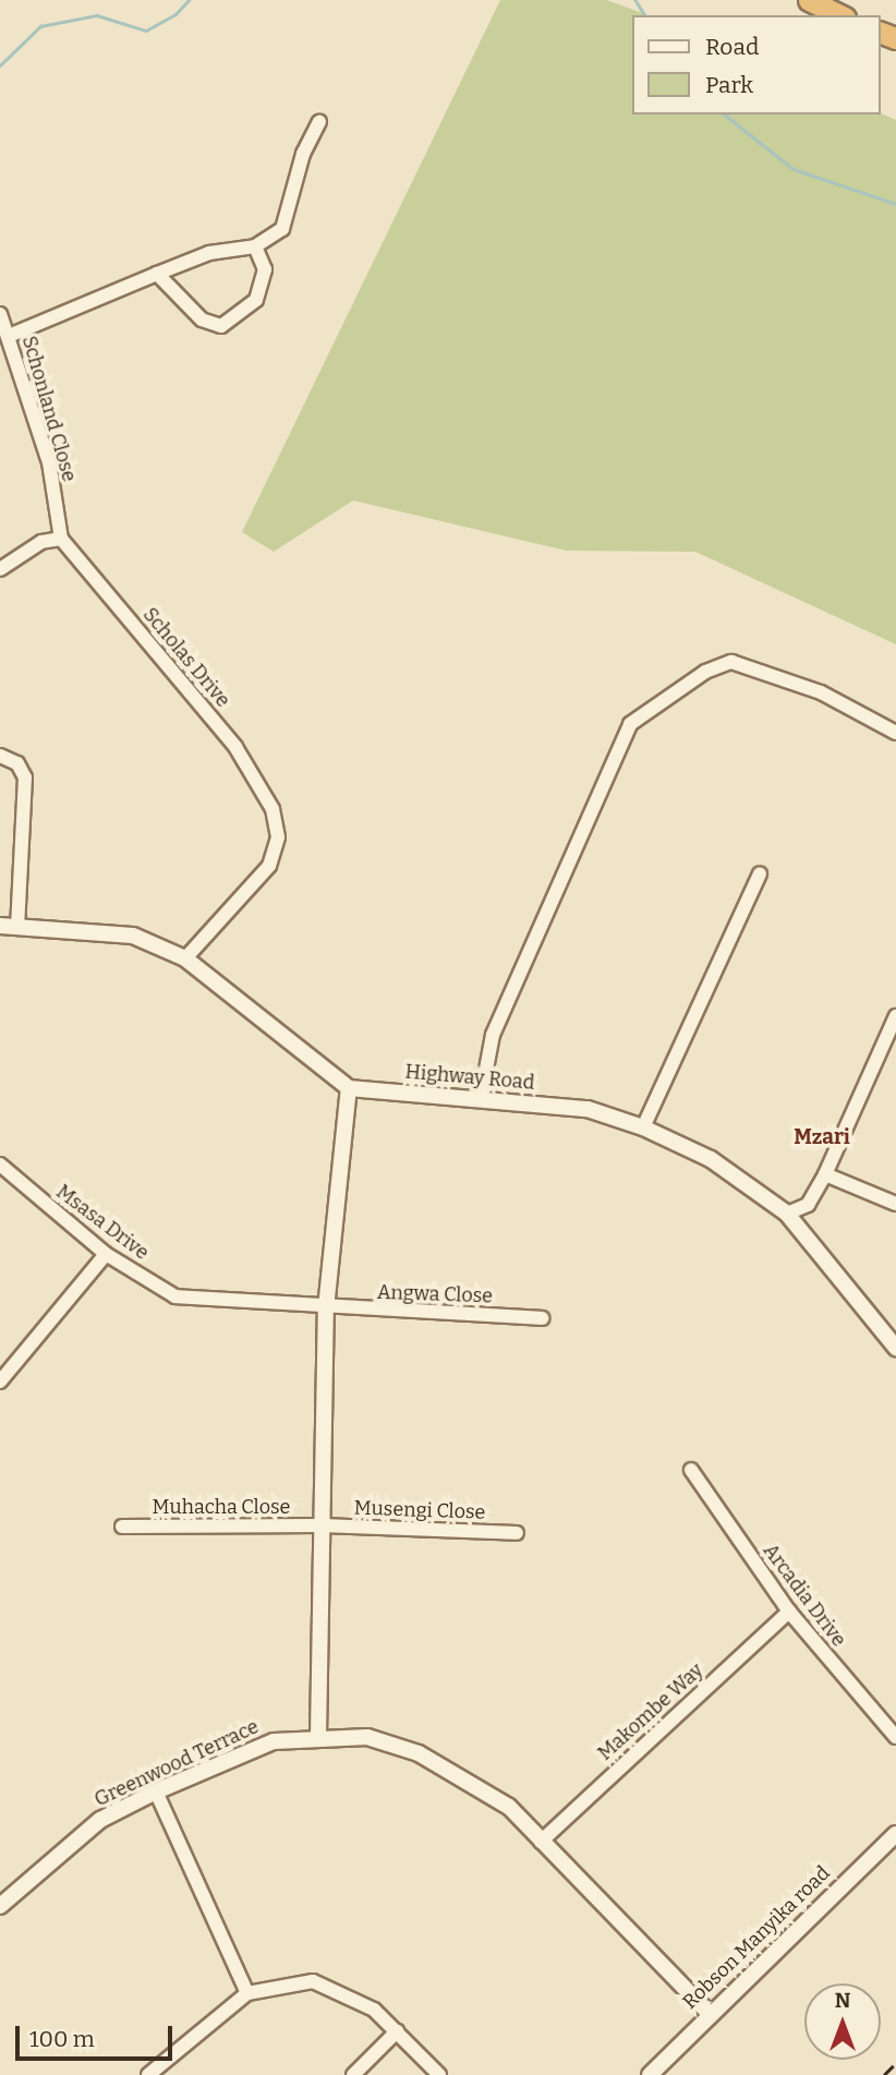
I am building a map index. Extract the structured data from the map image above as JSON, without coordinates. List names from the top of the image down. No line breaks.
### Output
{"streets":{"street":["Schonland Close","Scholas Drive","Highway Road","Msasa Drive","Angwa Close","Muhacha Close","Musengi Close","Arcadia Drive","Makombe Way","Greenwood Terrace","Robson Manyika road"]},"crossings":[["Schonland Close","Scholas Drive"],["Msasa Drive","Angwa Close"],["Muhacha Close","Musengi Close"],["Arcadia Drive","Makombe Way"],["Makombe Way","Greenwood Terrace"],["Greenwood Terrace","Robson Manyika road"]],"districts":["Mzari"],"legend":["Road","Park"],"scale_bar":"100 m","north":"top"}
